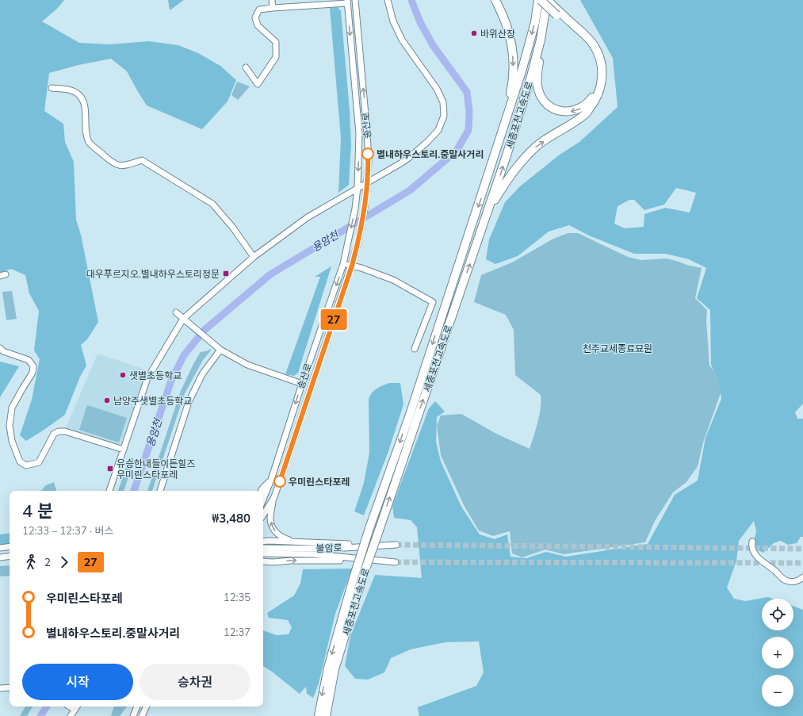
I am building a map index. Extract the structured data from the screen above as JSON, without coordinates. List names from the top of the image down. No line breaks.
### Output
{"streets":{"highway":["세종포천고속도로"],"street":["송산로","불암로"]},"water":["용암천"],"parks":["천주교세종료묘원"],"places":{"other":["바위산장","별내하우스토리.중말사거리","샛별초등학교","남양주샛별초등학교","우미린스타포레"],"transit":["대우푸르지오.별내하우스토리정문","유승한내들이든힐즈 우미린스타포레"]},"lines":["bus line 27"],"page":{"on_map":"27","heading":["4 분","12:33 – 12:37 · 버스","₩3,480"],"legs":["2","27"],"list":[{"name":"우미린스타포레","value":"12:35"},{"name":"별내하우스토리.중말사거리","value":"12:37"}],"map_buttons":["+","−"],"buttons":["시작","승차권"]}}
